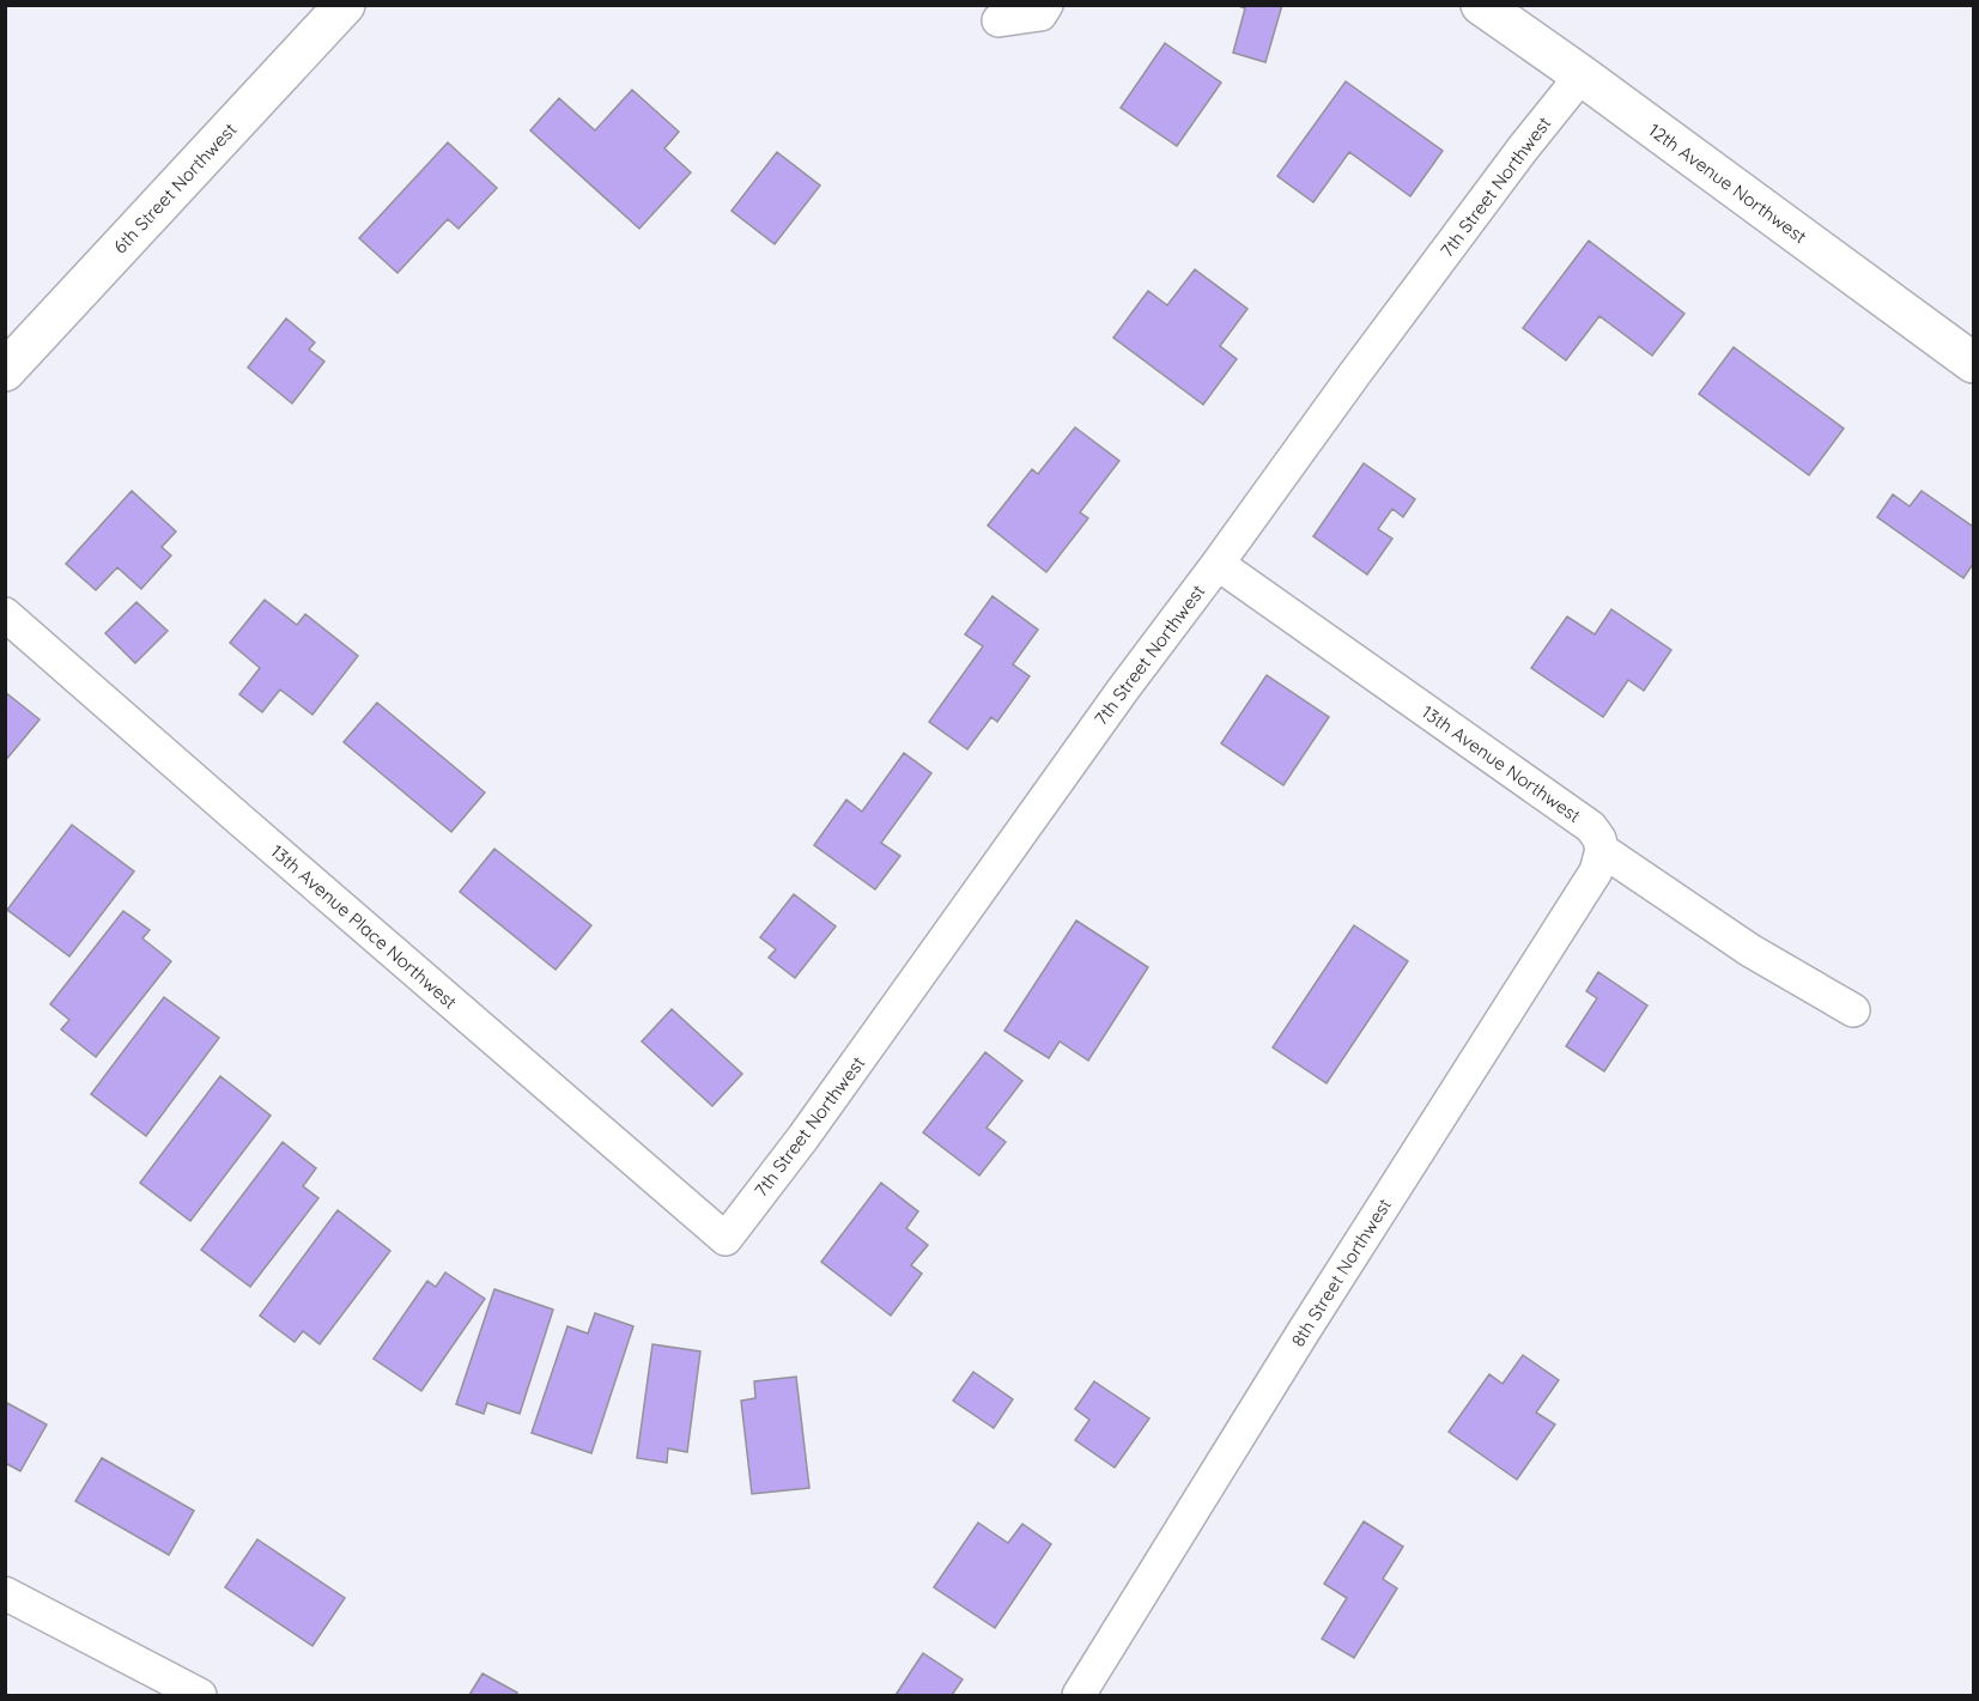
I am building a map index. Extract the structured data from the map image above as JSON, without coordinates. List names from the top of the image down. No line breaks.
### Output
{"streets":{"main road":["12th Avenue Northwest","6th Street Northwest"],"street":["7th Street Northwest","13th Avenue Northwest","13th Avenue Place Northwest","8th Street Northwest"]},"crossings":[["12th Avenue Northwest","7th Street Northwest"],["7th Street Northwest","13th Avenue Northwest"],["7th Street Northwest","13th Avenue Place Northwest"],["13th Avenue Northwest","8th Street Northwest"]]}
